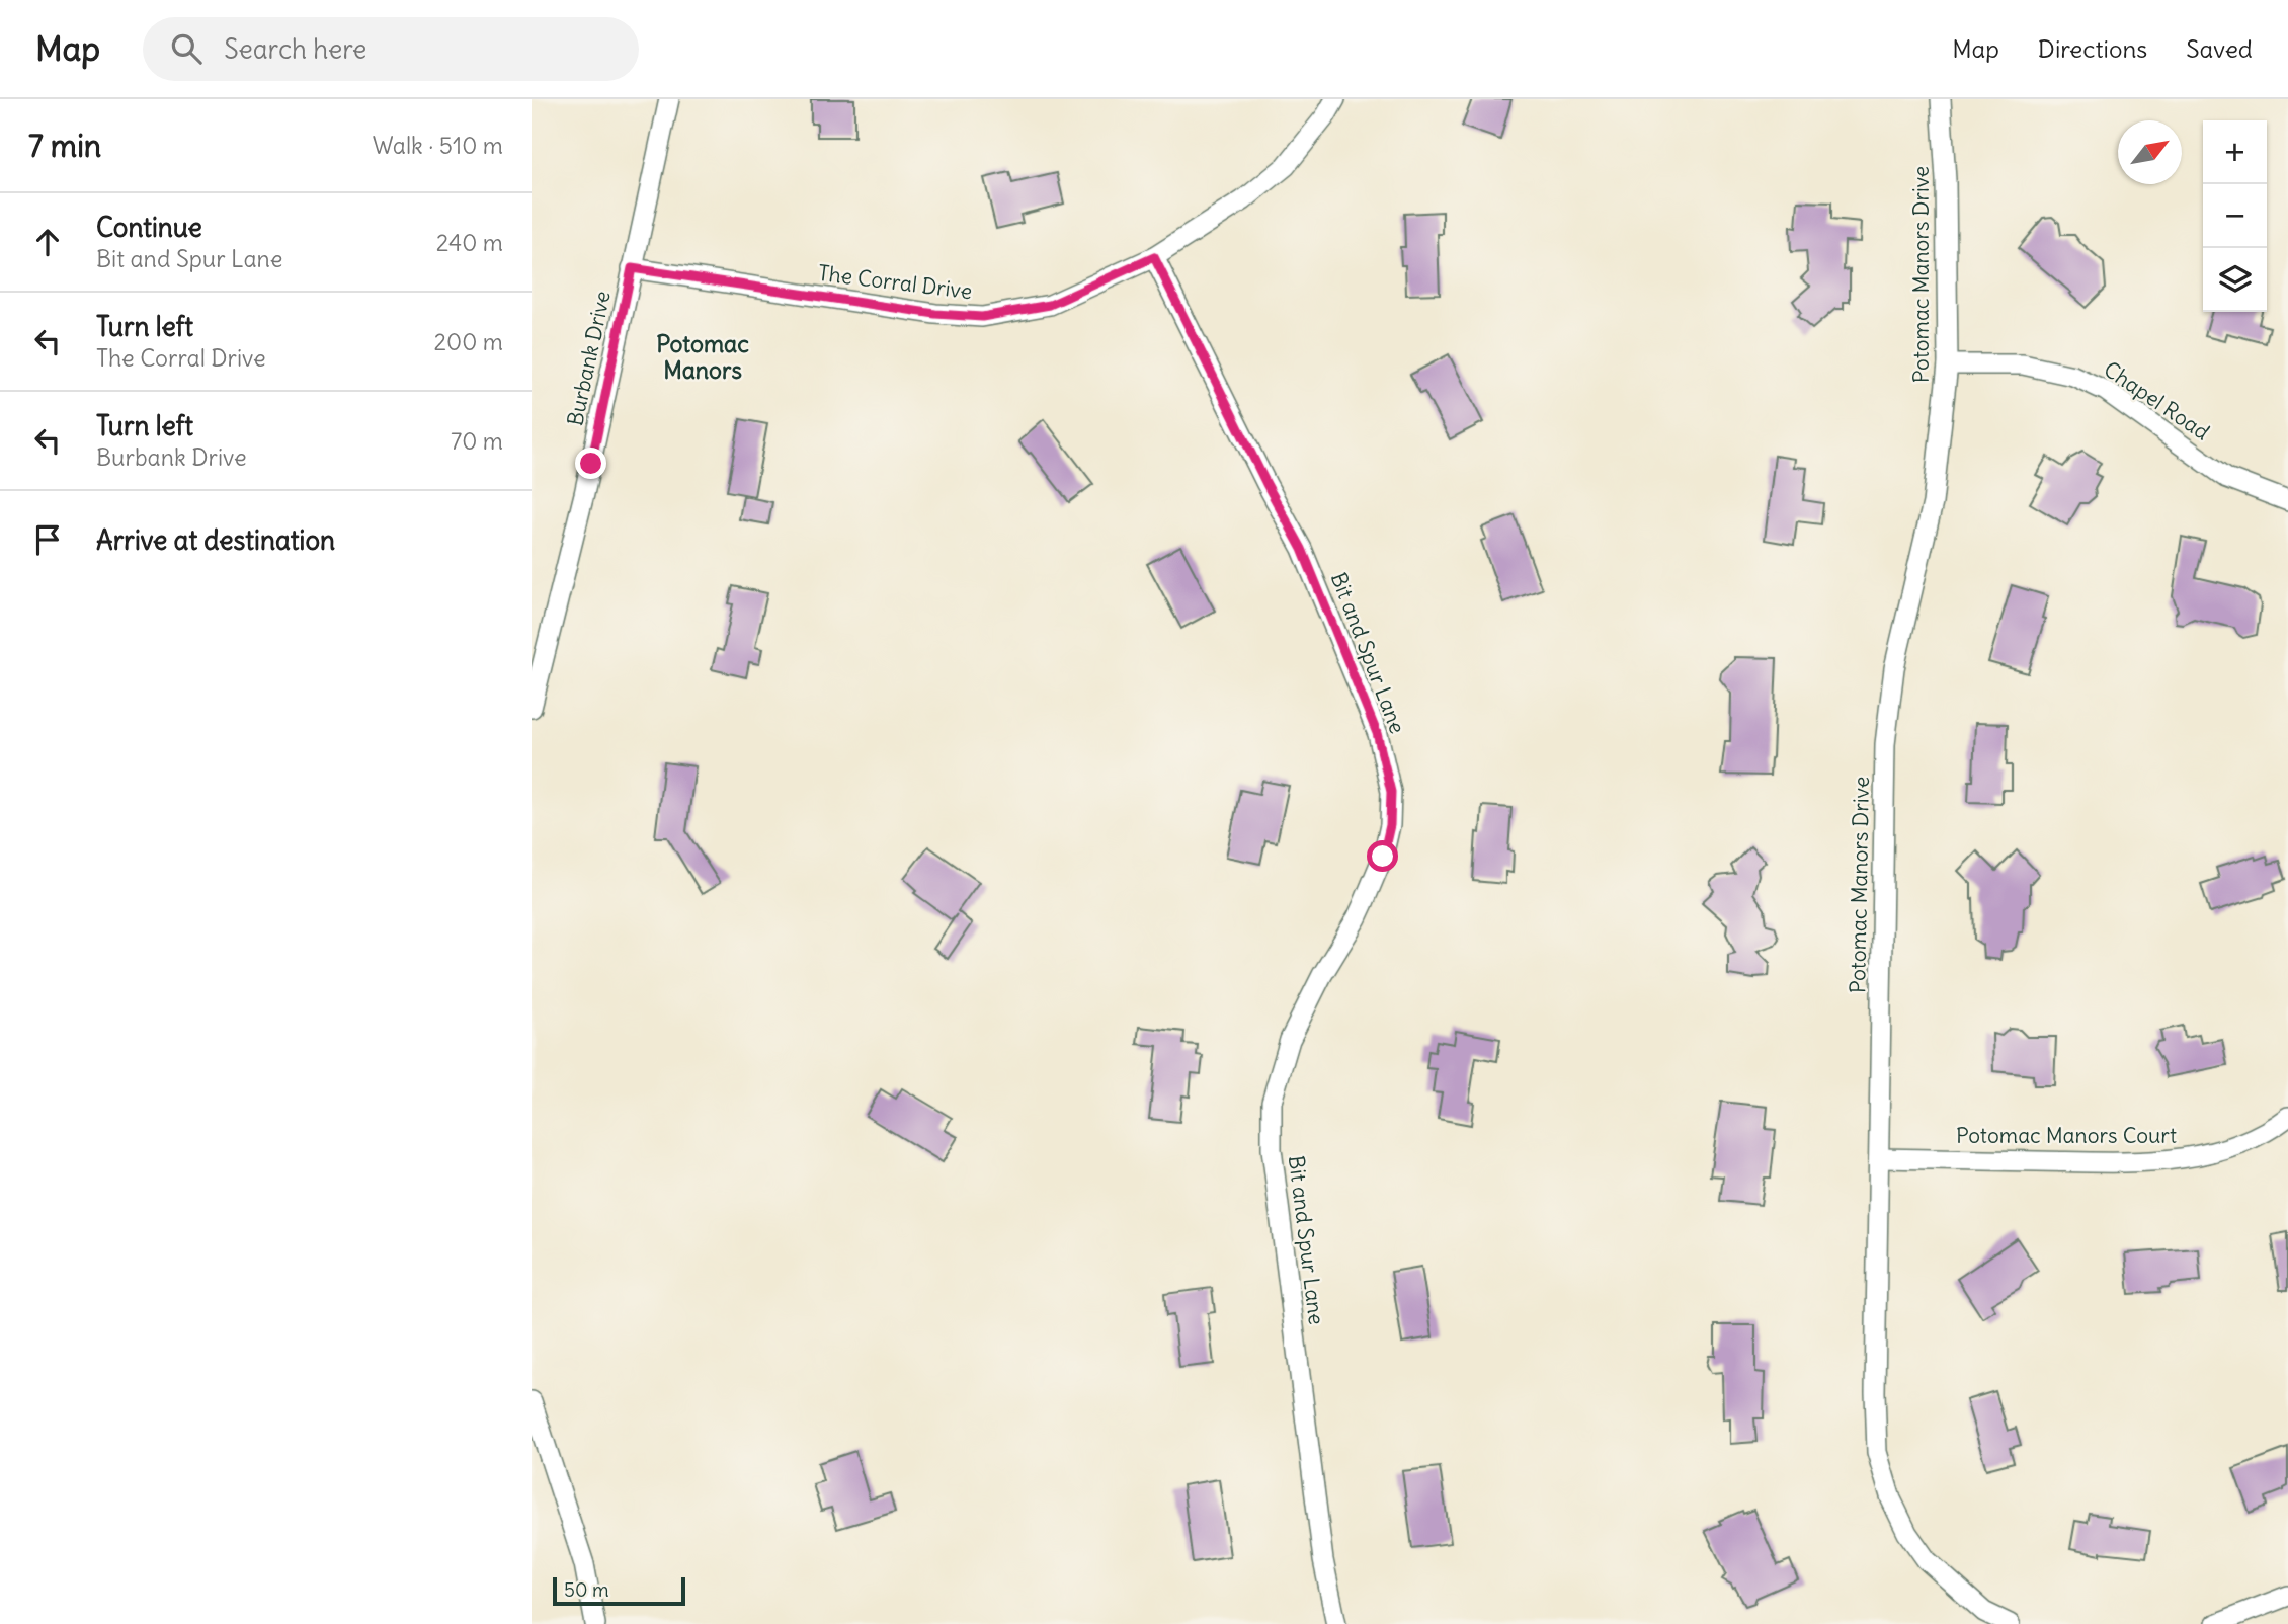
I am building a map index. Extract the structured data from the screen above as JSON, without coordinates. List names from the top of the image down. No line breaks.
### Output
{"streets":{"street":["Potomac Manors Drive","The Corral Drive","Burbank Drive","Chapel Road","Bit and Spur Lane","Potomac Manors Court"]},"crossings":[["Potomac Manors Drive","Chapel Road"],["Potomac Manors Drive","Potomac Manors Court"],["The Corral Drive","Burbank Drive"],["The Corral Drive","Bit and Spur Lane"]],"districts":["Potomac Manors"],"scale_bar":"50 m","north":"top right","page":{"header":"Map","search":"Search here","nav":["Map","Directions","Saved"],"heading":["7 min","Walk · 510 m"],"map_buttons":["+","−"],"list":[["Continue","Bit and Spur Lane","240 m"],["Turn left","The Corral Drive","200 m"],["Turn left","Burbank Drive","70 m"],"Arrive at destination"],"scale":"50 m"}}
